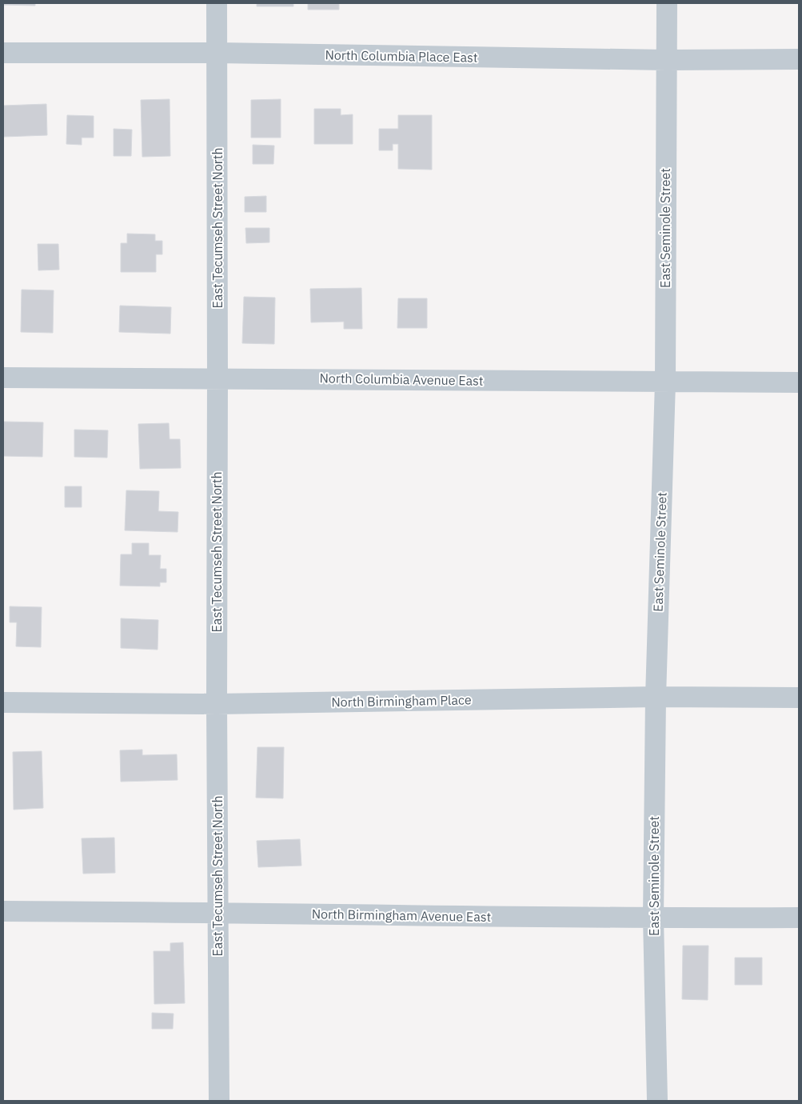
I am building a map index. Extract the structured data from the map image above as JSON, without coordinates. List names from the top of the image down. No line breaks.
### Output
{"streets":{"street":["North Columbia Place East","East Tecumseh Street North","East Seminole Street","North Columbia Avenue East","North Birmingham Place","North Birmingham Avenue East"]},"crossings":[["North Columbia Place East","East Tecumseh Street North"],["North Columbia Place East","East Seminole Street"],["East Tecumseh Street North","North Columbia Avenue East"],["East Tecumseh Street North","North Birmingham Place"],["East Tecumseh Street North","North Birmingham Avenue East"],["East Seminole Street","North Columbia Avenue East"],["East Seminole Street","North Birmingham Place"],["East Seminole Street","North Birmingham Avenue East"]]}
